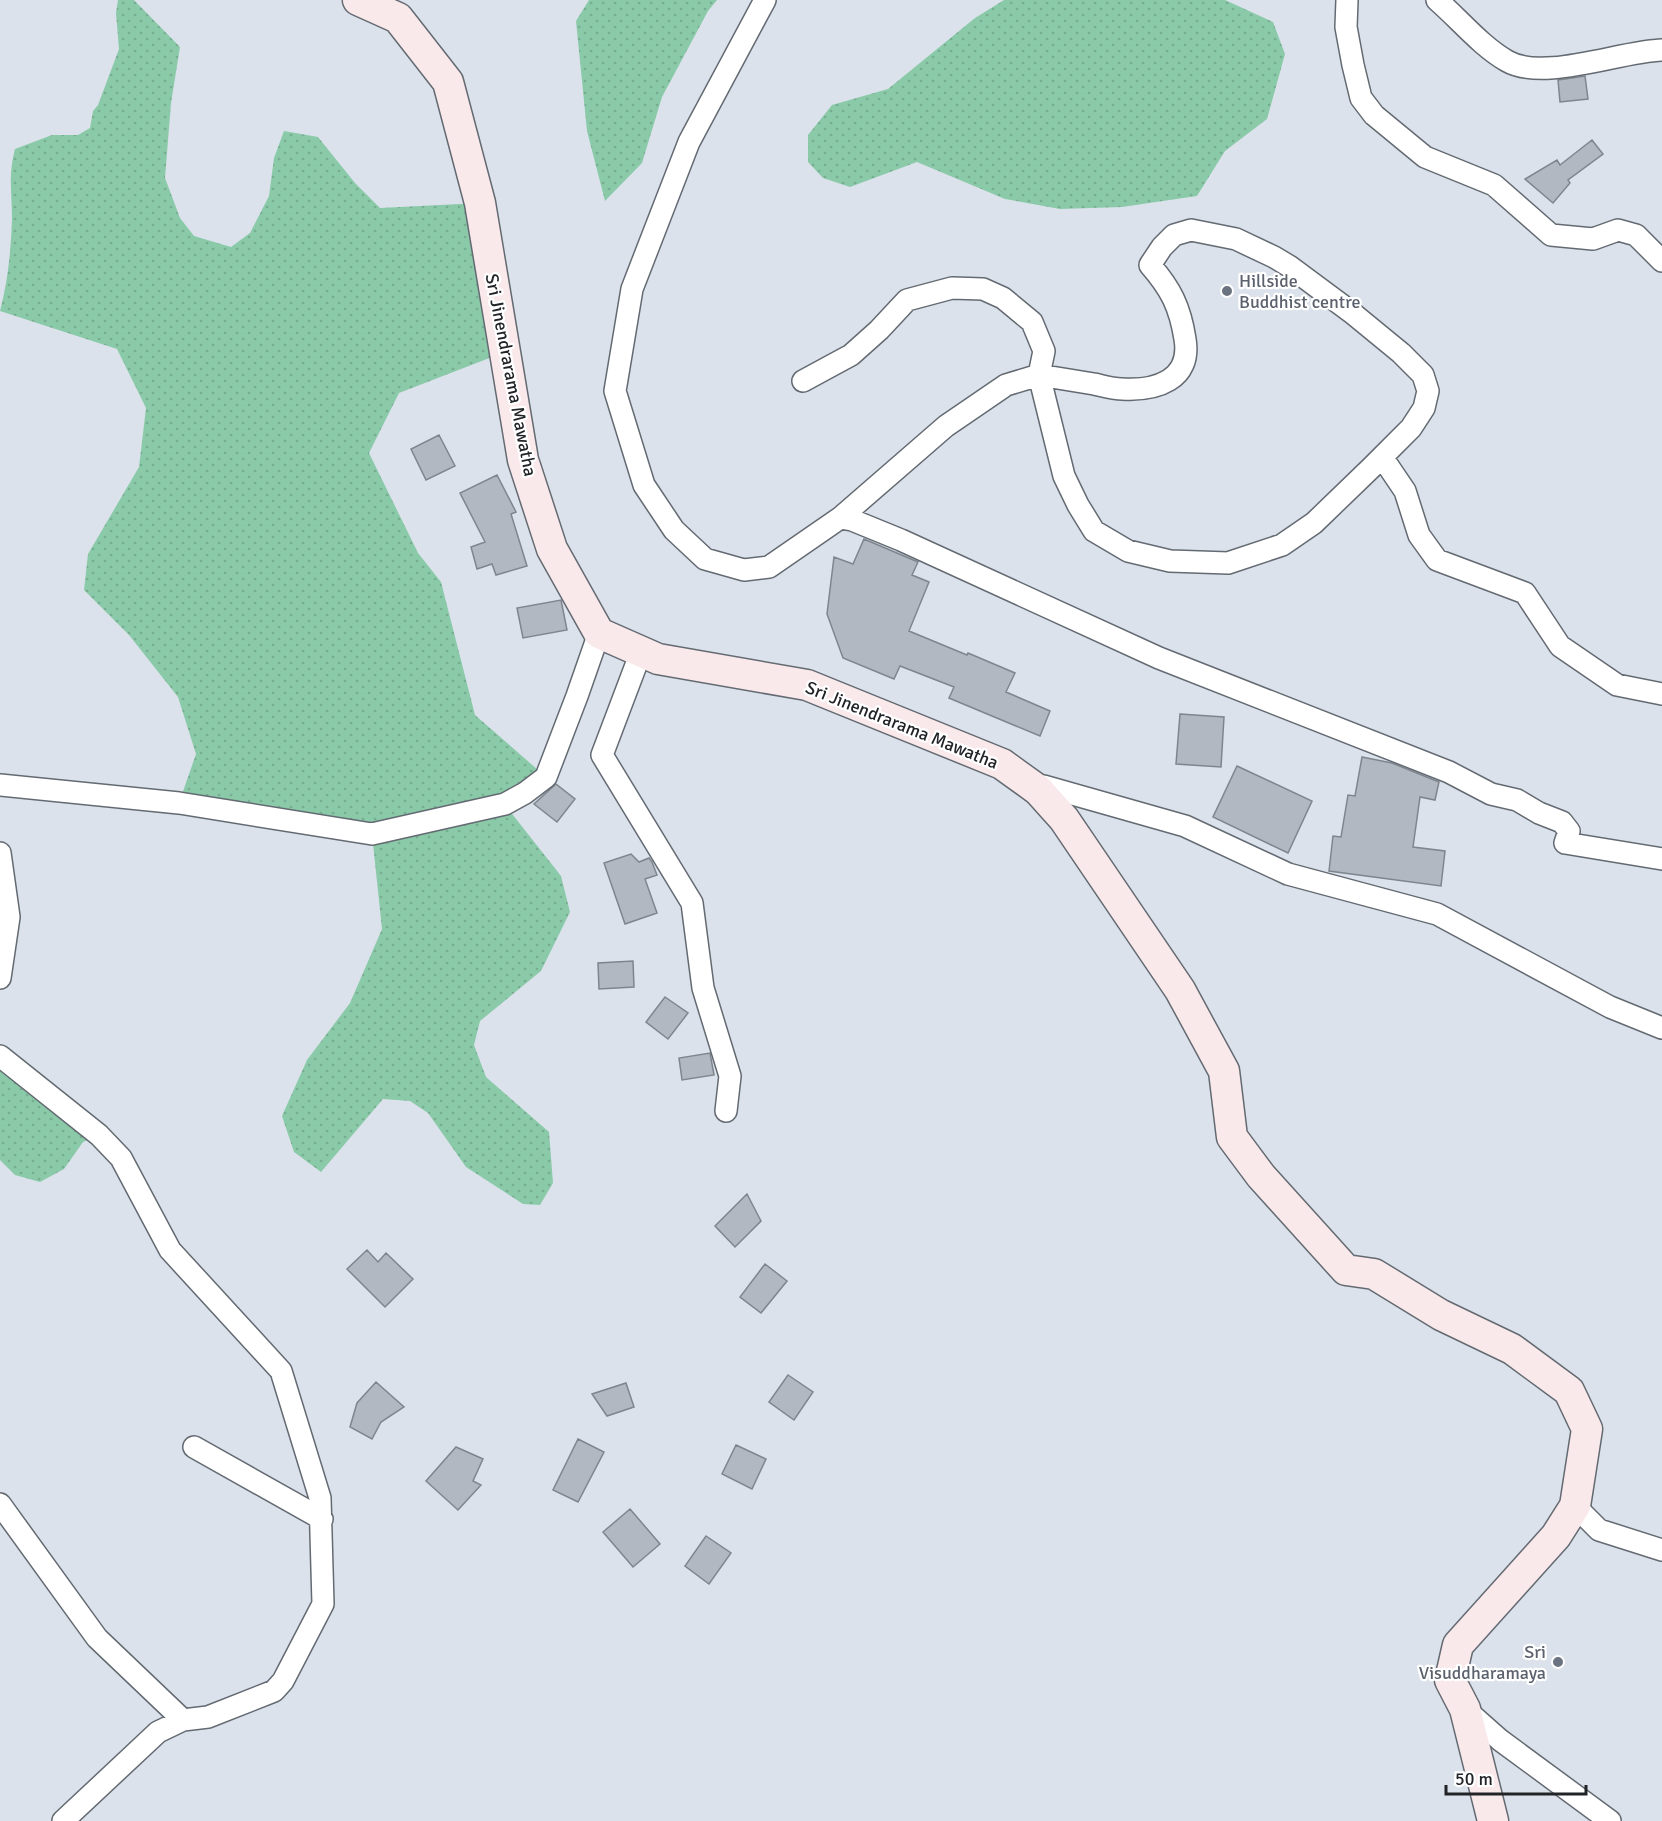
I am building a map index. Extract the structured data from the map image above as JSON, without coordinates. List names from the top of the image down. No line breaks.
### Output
{"streets":{"main road":["Sri Jinendrarama Mawatha"]},"places":["Hillside Buddhist centre","Sri Visuddharamaya"],"scale_bar":"50 m"}
